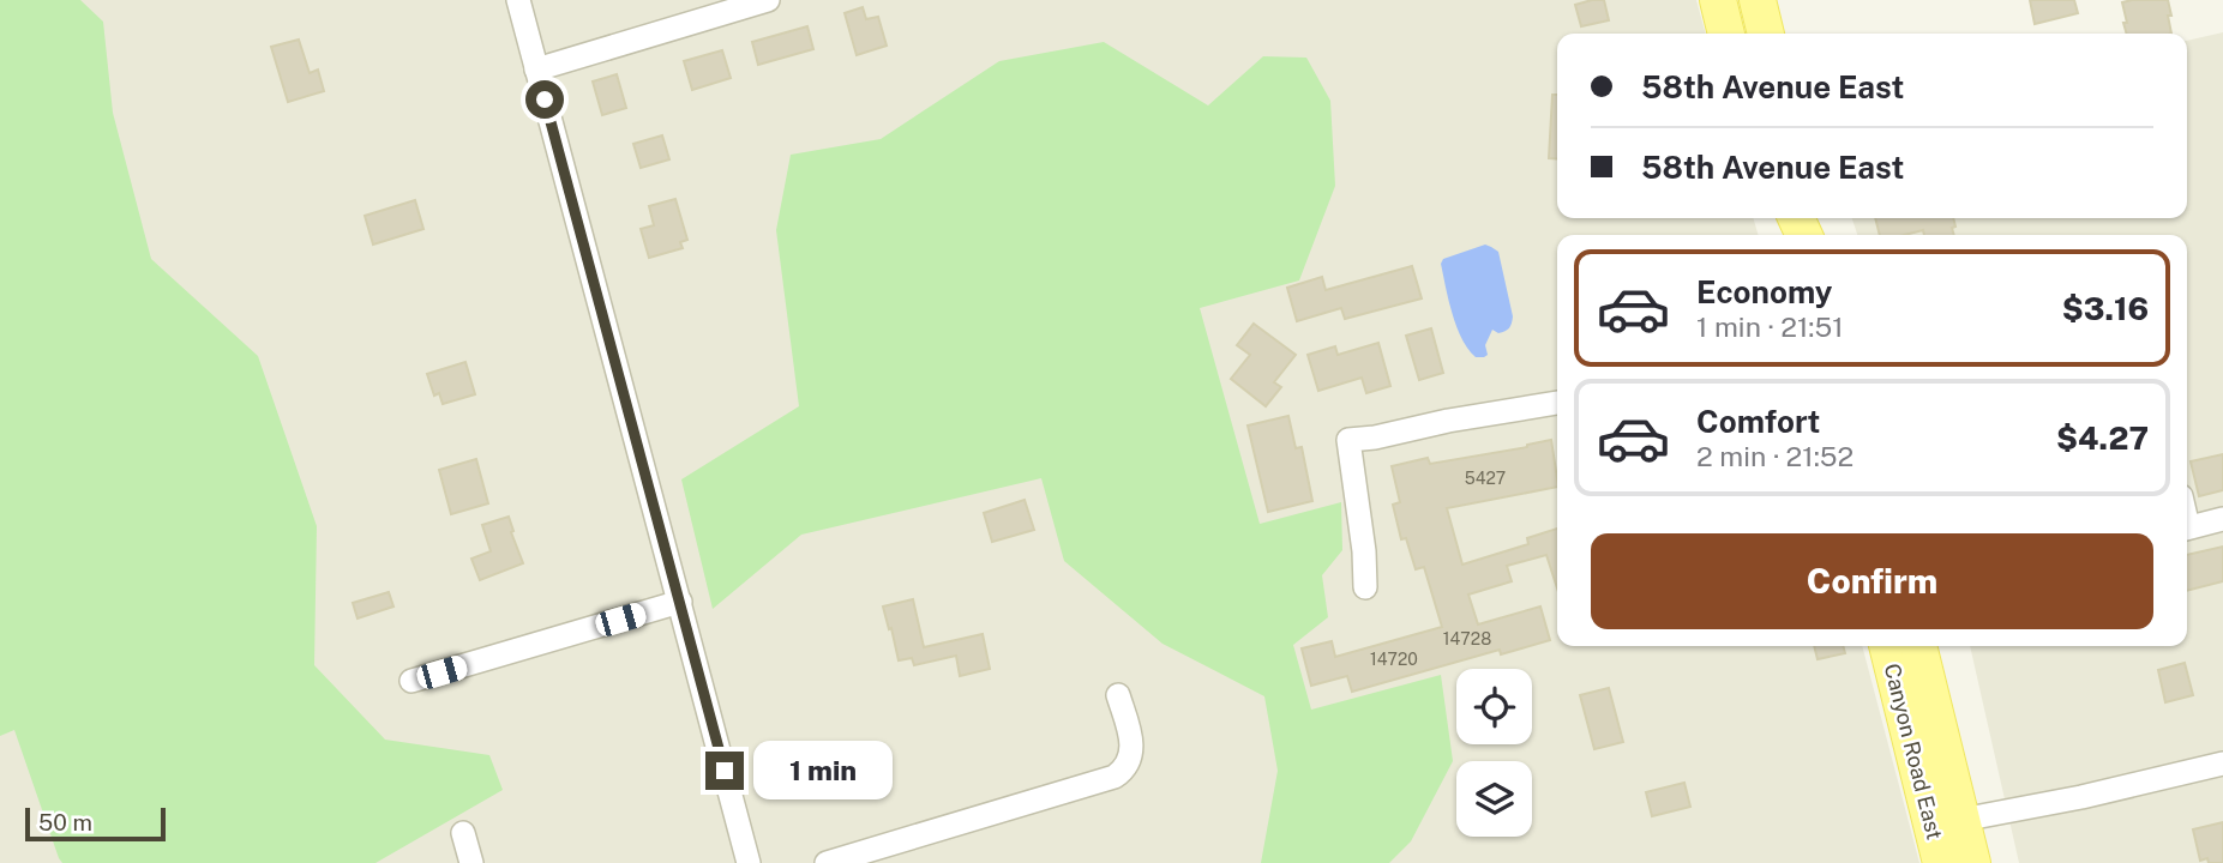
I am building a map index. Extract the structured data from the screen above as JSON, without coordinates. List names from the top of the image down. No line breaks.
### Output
{"streets":{"main road":["Canyon Road East"]},"house_numbers":["5427","14728","14720"],"scale_bar":"50 m","page":{"banner":["58th Avenue East","58th Avenue East"],"list":[{"name":"Economy","note":"1 min · 21:51","value":"$3.16"},{"name":"Comfort","note":"2 min · 21:52","value":"$4.27"}],"buttons":"Confirm","bubble":"1 min","scale":"50 m"}}
